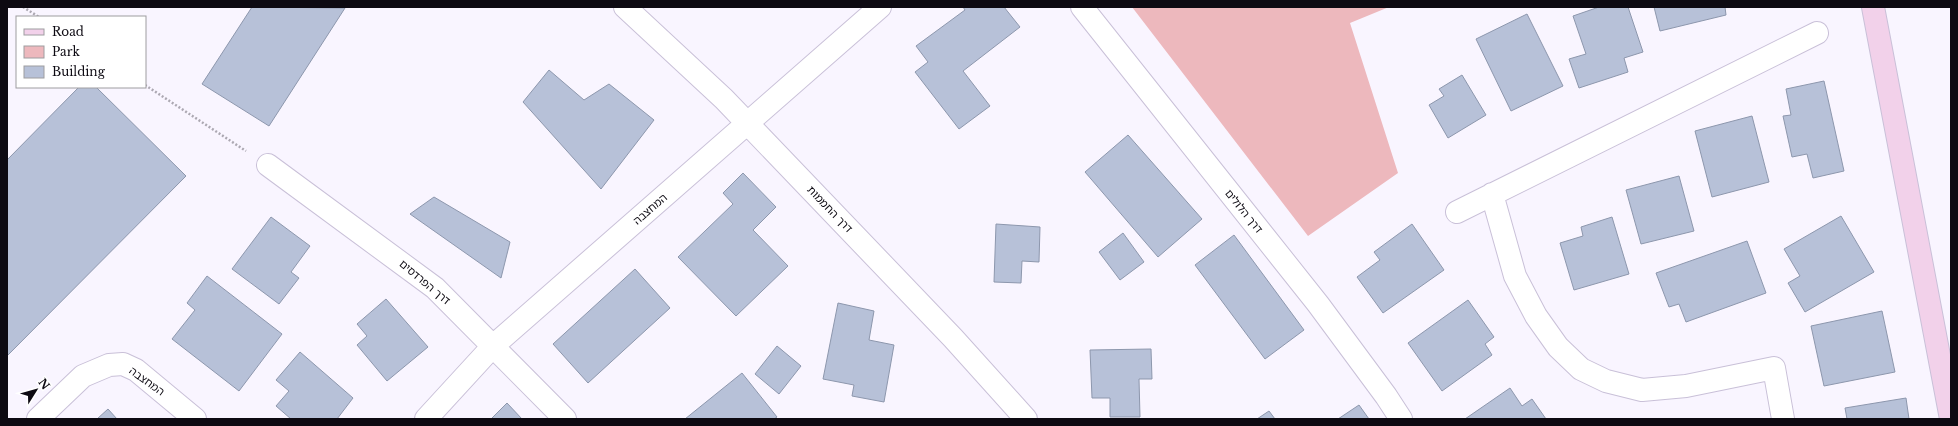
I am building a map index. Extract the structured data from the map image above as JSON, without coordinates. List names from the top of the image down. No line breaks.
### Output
{"streets":{"street":["המחצבה","דרך החממות","דרך הלולים","דרך הפרדסים"]},"crossings":[["המחצבה","דרך החממות"],["המחצבה","דרך הפרדסים"]],"legend":["Road","Park","Building"],"north":"top right"}
